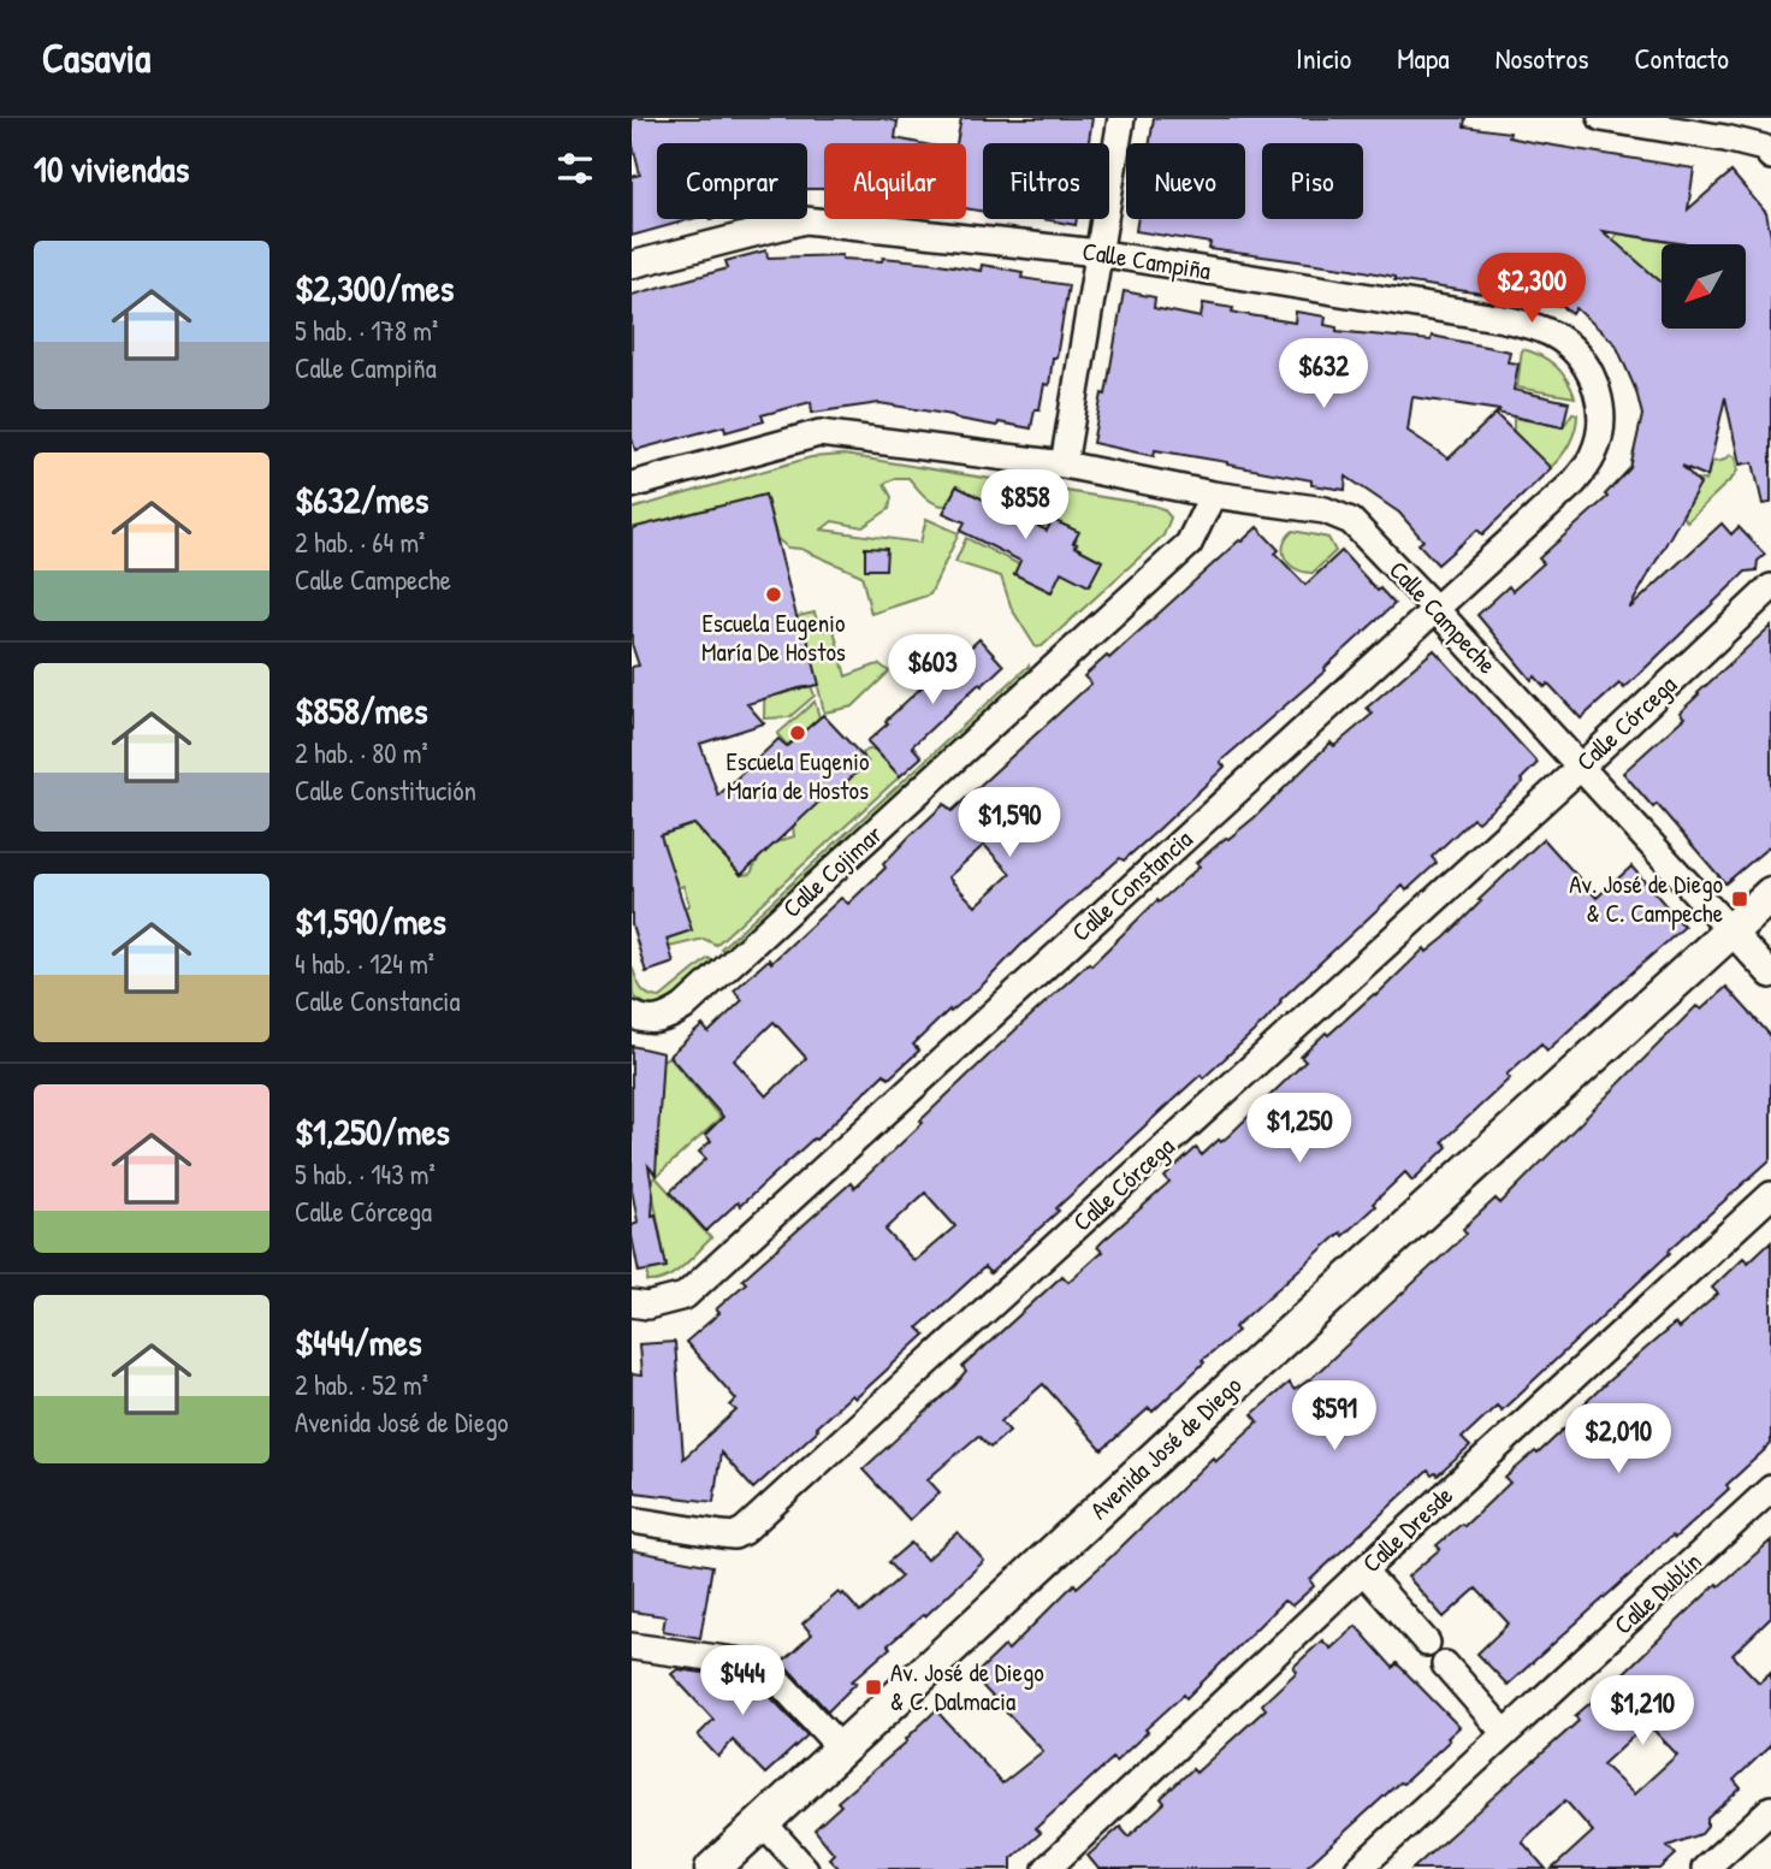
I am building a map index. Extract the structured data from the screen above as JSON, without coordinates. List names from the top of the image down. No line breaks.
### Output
{"streets":{"main road":["Avenida José de Diego"],"street":["Calle Campiña","Calle Campeche","Calle Córcega","Calle Cojimar","Calle Constancia","Calle Dresde","Calle Dublín"]},"crossings":[["Calle Campiña","Calle Constancia"],["Calle Campeche","Calle Córcega"],["Calle Campeche","Calle Cojimar"],["Calle Campeche","Calle Constancia"],["Calle Campeche","Avenida José de Diego"]],"places":{"other":["Escuela Eugenio María De Hostos","Escuela Eugenio María de Hostos"],"transit":["Av. José de Diego & C. Campeche","Av. José de Diego & C. Dalmacia"]},"north":"bottom left","page":{"header":"Casavia","nav":["Inicio","Mapa","Nosotros","Contacto"],"heading":"10 viviendas","chip":["Comprar","Alquilar","Filtros","Nuevo","Piso"],"list":[{"name":"$2,300/mes","note":"5 hab. · 178 m² · Calle Campiña"},{"name":"$632/mes","note":"2 hab. · 64 m² · Calle Campeche"},{"name":"$858/mes","note":"2 hab. · 80 m² · Calle Constitución"},{"name":"$1,590/mes","note":"4 hab. · 124 m² · Calle Constancia"},{"name":"$1,250/mes","note":"5 hab. · 143 m² · Calle Córcega"},{"name":"$444/mes","note":"2 hab. · 52 m² · Avenida José de Diego"}],"price":["$2,300","$632","$858","$603","$1,590","$1,250","$591","$2,010","$444","$1,210"]}}
